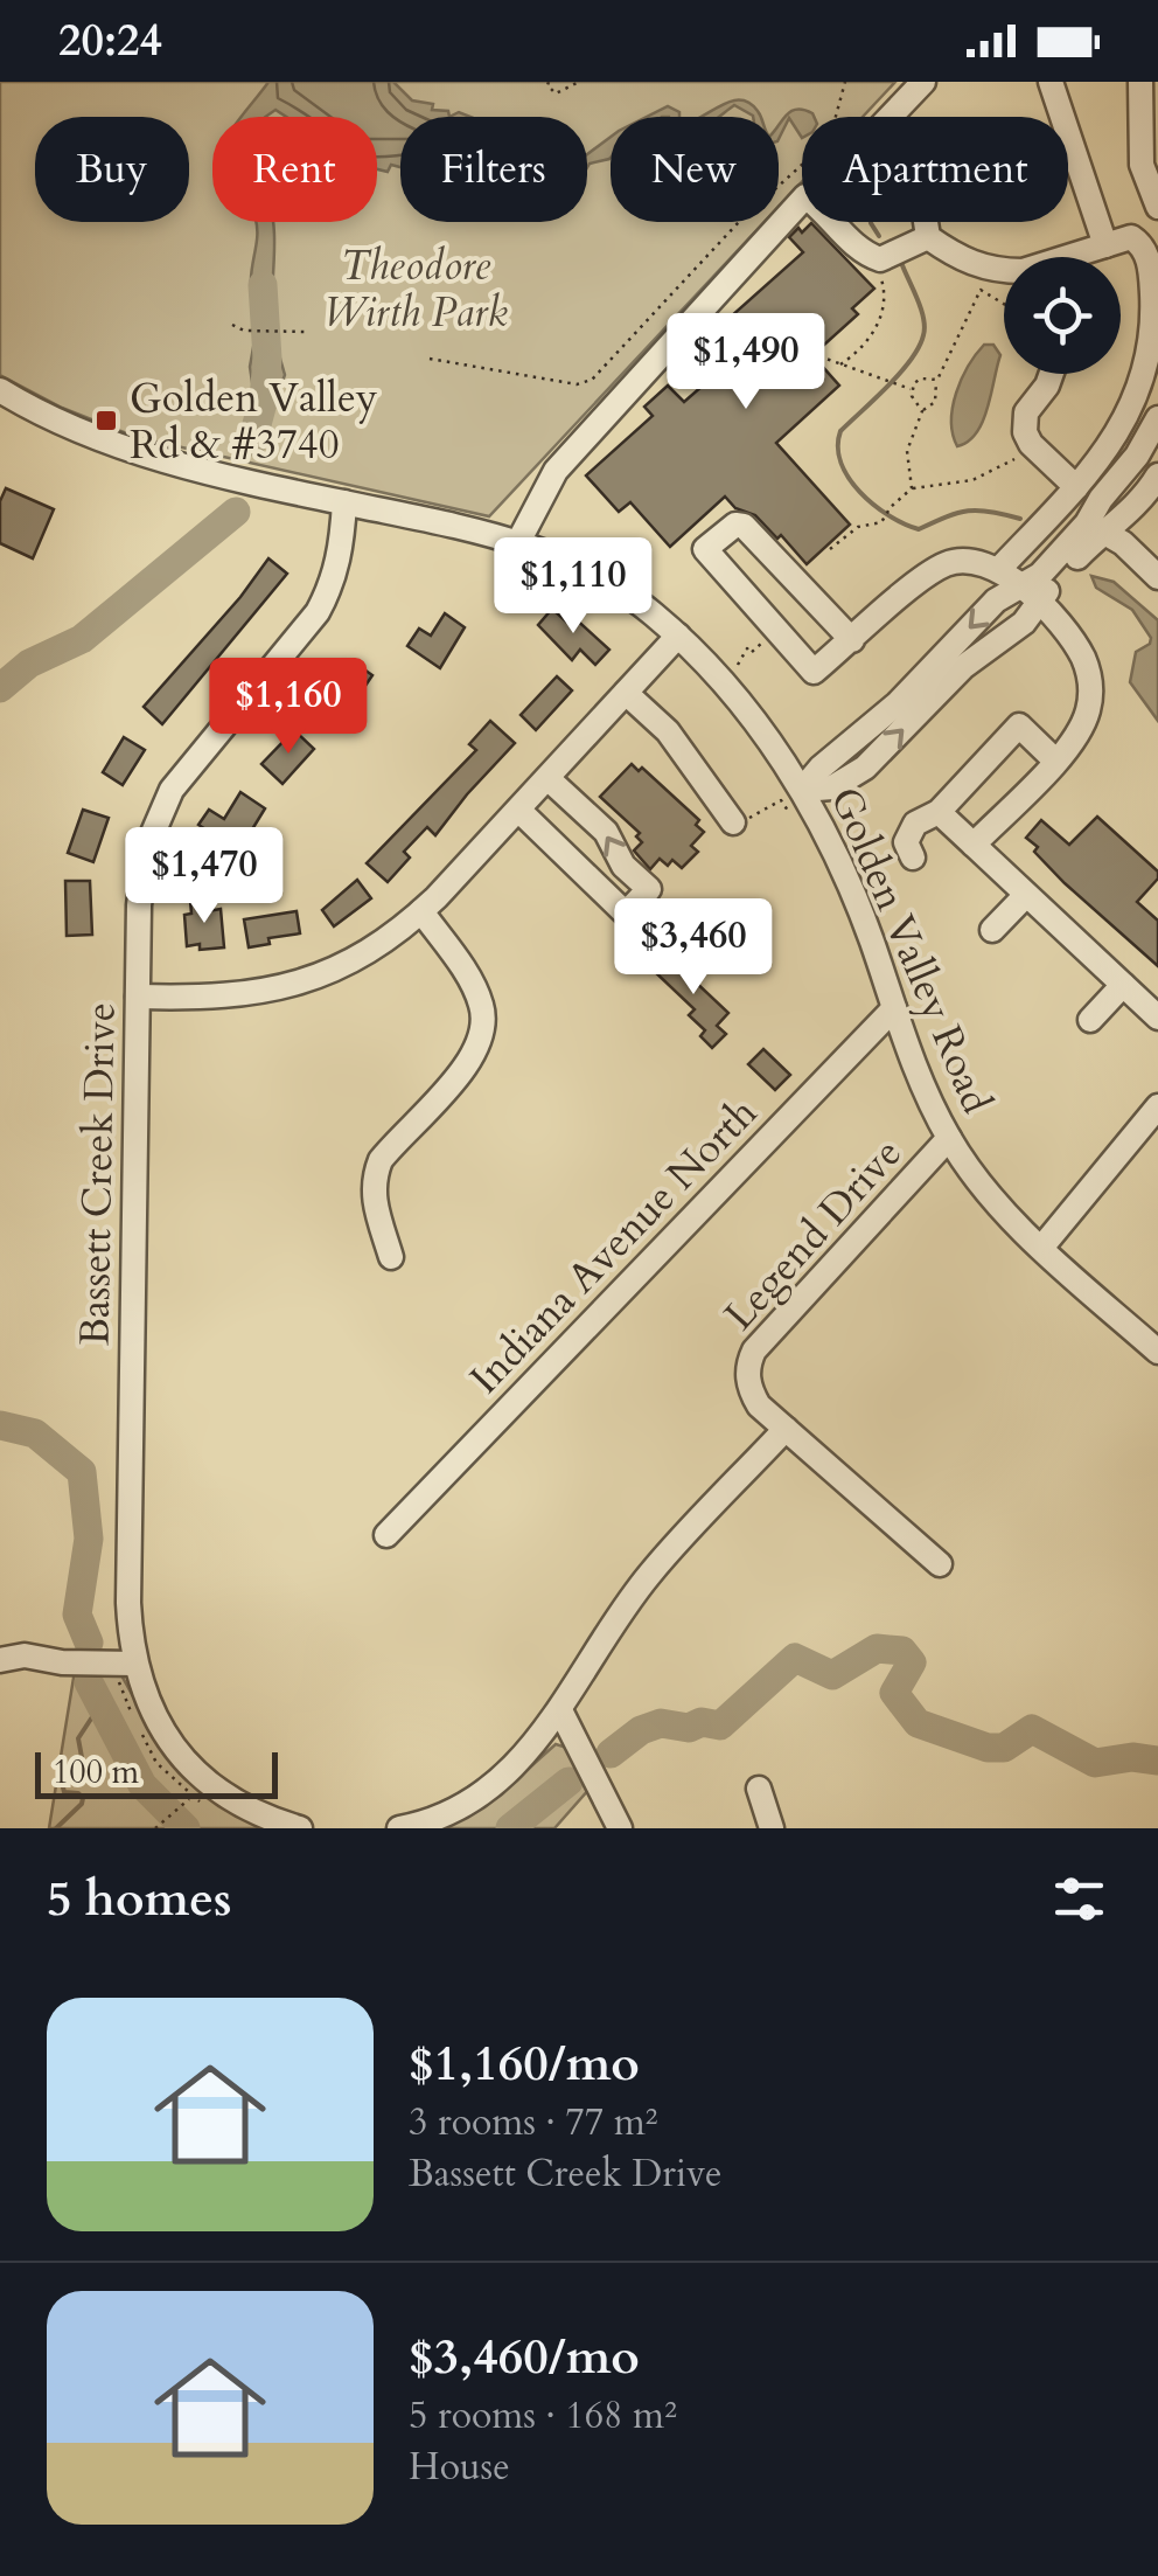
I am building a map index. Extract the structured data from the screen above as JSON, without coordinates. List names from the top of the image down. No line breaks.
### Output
{"streets":{"street":["Golden Valley Road","Bassett Creek Drive","Legend Drive","Indiana Avenue North"]},"crossings":[["Golden Valley Road","Bassett Creek Drive"],["Golden Valley Road","Legend Drive"],["Golden Valley Road","Indiana Avenue North"]],"parks":["Theodore Wirth Park"],"places":{"transit":["Golden Valley Rd & #3740"]},"scale_bar":"100 m","page":{"status":"20:24","chip":["Buy","Rent","Filters","New","Apartment"],"price":["$1,490","$1,110","$1,160","$1,470","$3,460"],"scale":"100 m","heading":"5 homes","list":[{"name":"$1,160/mo","note":"3 rooms · 77 m² · Bassett Creek Drive"},{"name":"$3,460/mo","note":"5 rooms · 168 m² · House"}]}}
